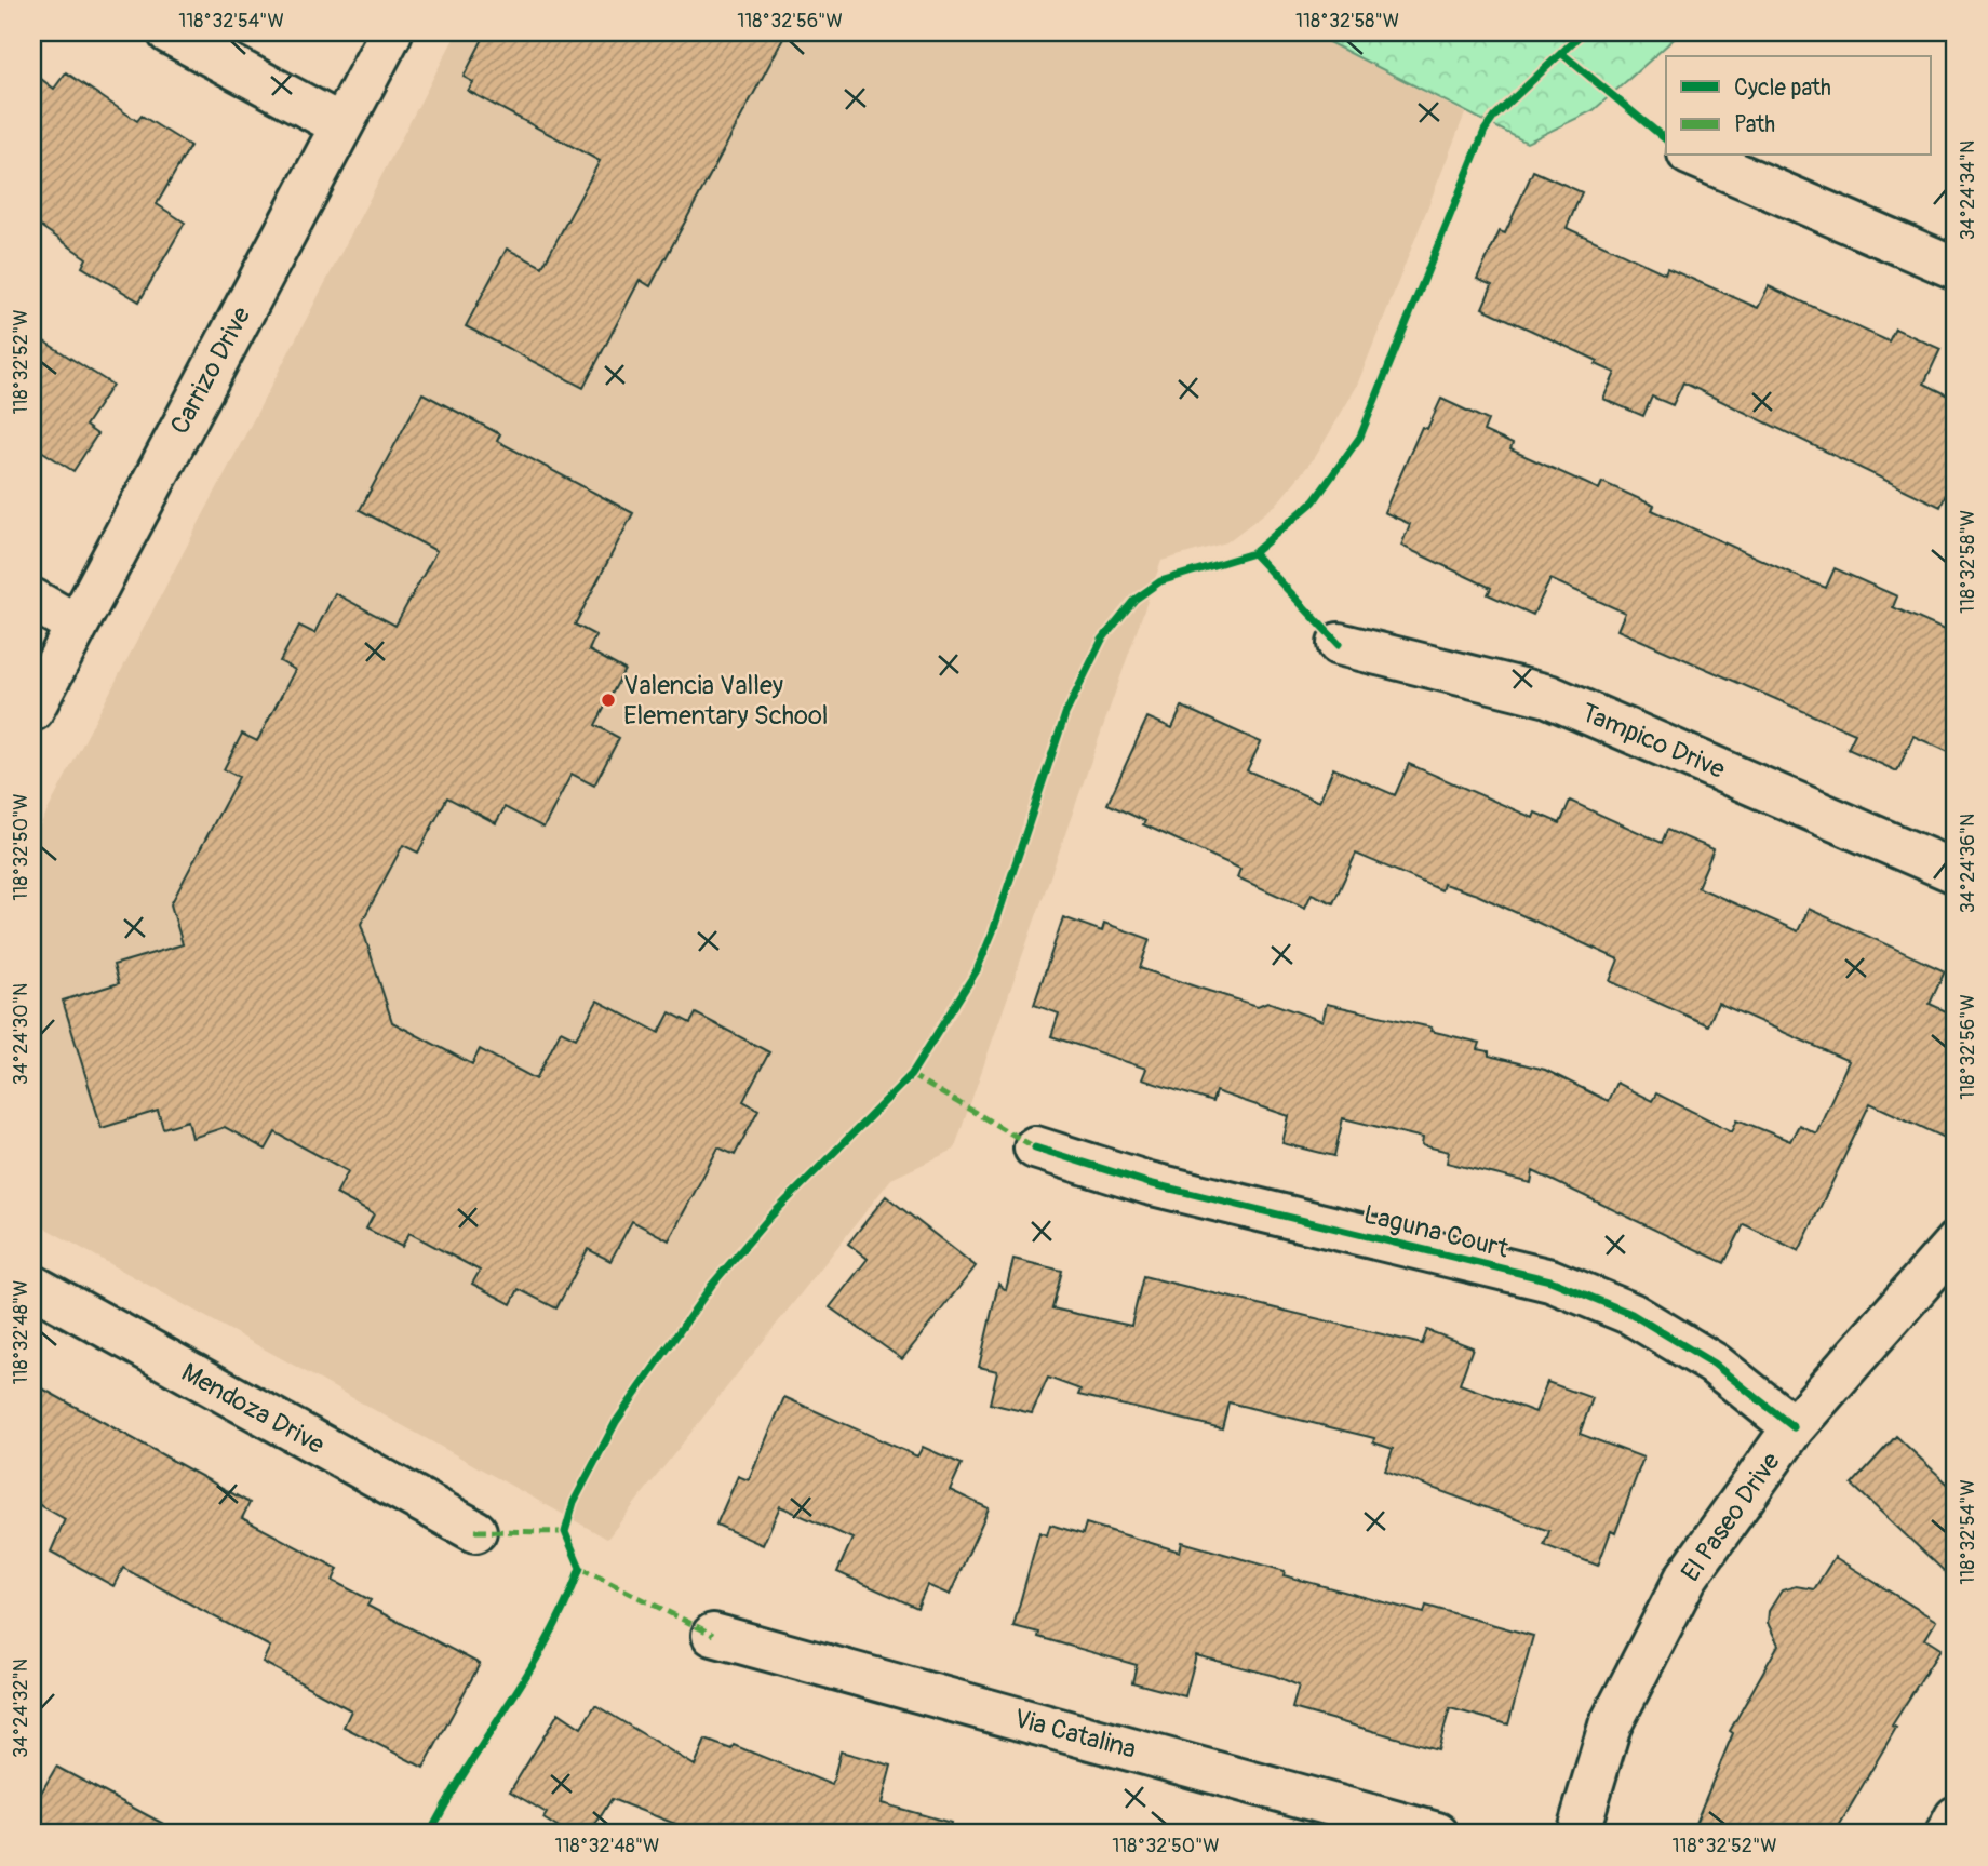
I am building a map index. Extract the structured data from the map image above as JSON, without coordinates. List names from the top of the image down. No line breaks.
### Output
{"streets":{"street":["Carrizo Drive","Tampico Drive","Laguna Court","Mendoza Drive","El Paseo Drive","Via Catalina"]},"crossings":[["Laguna Court","El Paseo Drive"]],"places":["Valencia Valley Elementary School"],"legend":["Cycle path","Path"],"coordinates":["118°32'54\"W","118°32'56\"W","118°32'58\"W","34°24'34\"N","118°32'52\"W","118°32'50\"W","34°24'36\"N","34°24'30\"N","118°32'48\"W","34°24'32\"N"]}
